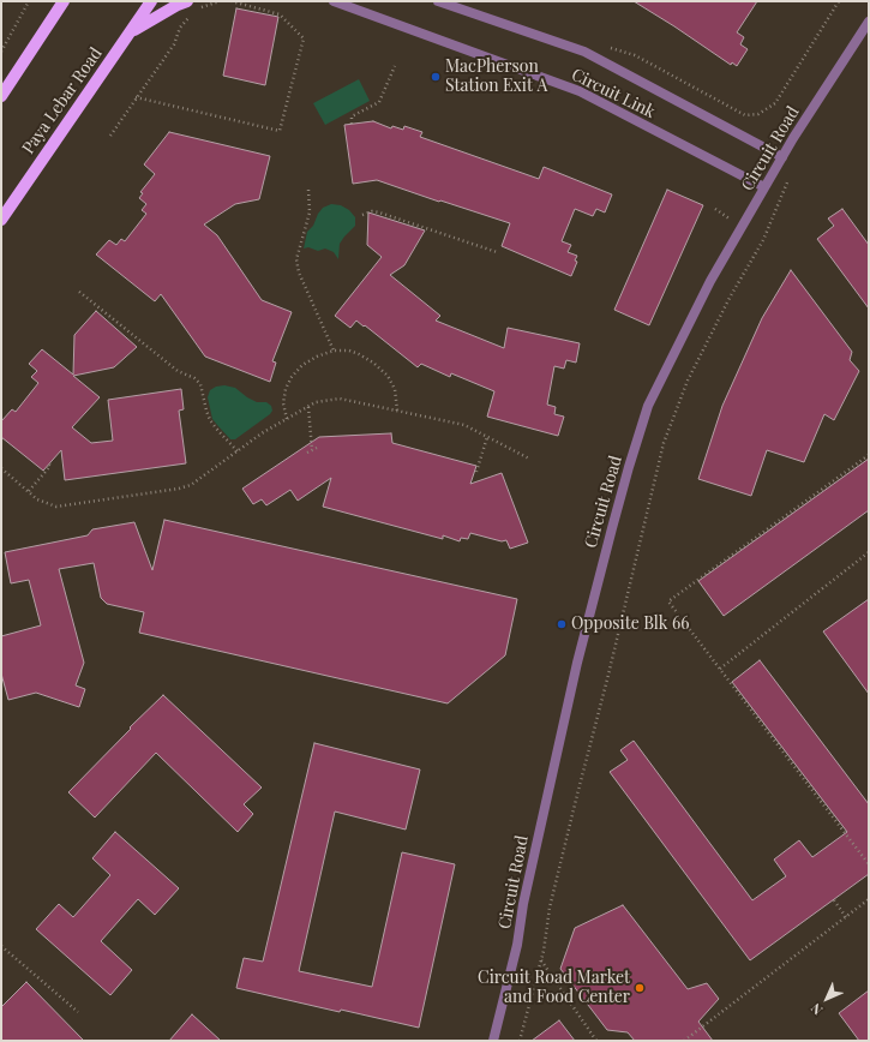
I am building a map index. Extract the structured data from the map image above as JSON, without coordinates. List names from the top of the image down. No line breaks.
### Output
{"streets":{"main road":["Paya Lebar Road"],"street":["Circuit Link","Circuit Road"]},"crossings":[["Circuit Link","Circuit Road"]],"places":["MacPherson Station Exit A","Opposite Blk 66","Circuit Road Market and Food Center"],"north":"bottom left"}
